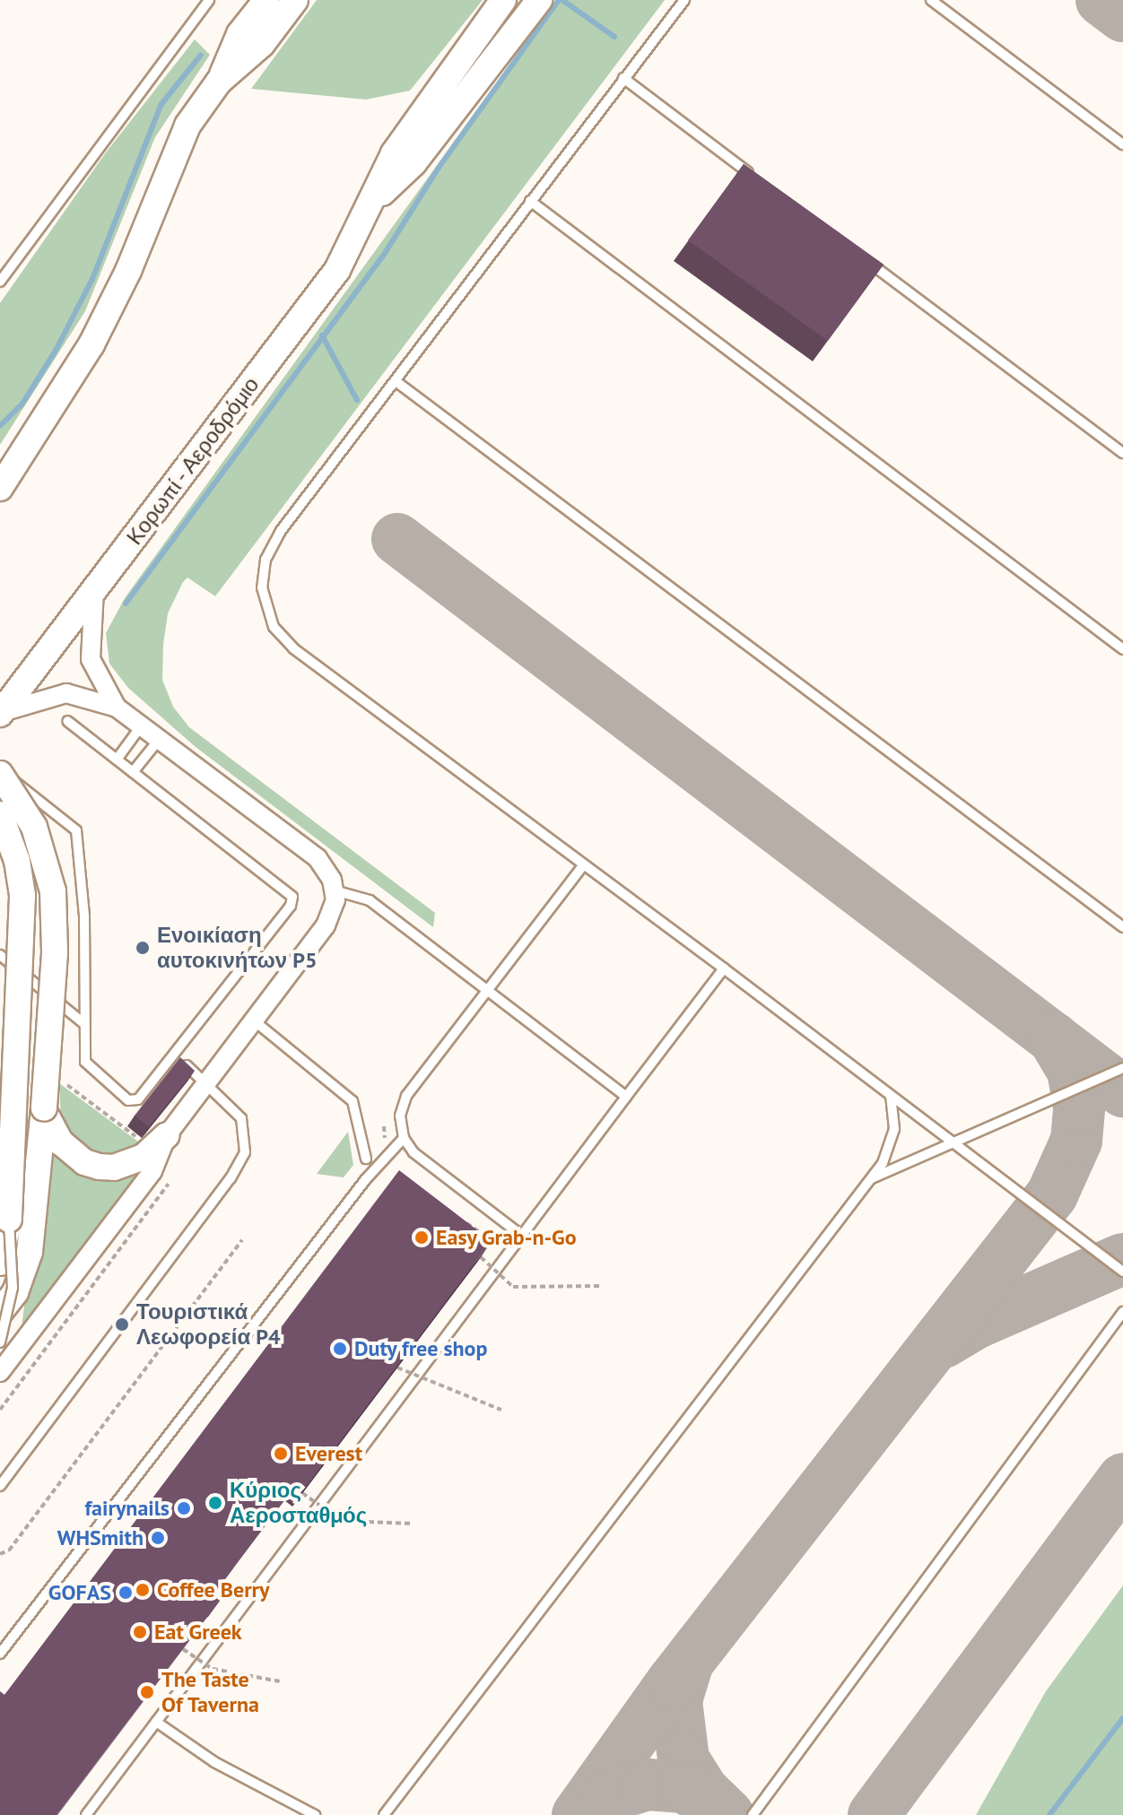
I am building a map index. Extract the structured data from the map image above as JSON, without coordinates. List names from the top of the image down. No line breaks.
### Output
{"streets":{"street":["Κορωπί - Αεροδρόμιο"]},"places":["Ενοικίαση αυτοκινήτων P5","Easy Grab-n-Go","Τουριστικά Λεωφορεία P4","Duty free shop","Everest","Κύριος Αεροσταθμός","fairynails","WHSmith","Coffee Berry","GOFAS","Eat Greek","The Taste Of Taverna"]}
